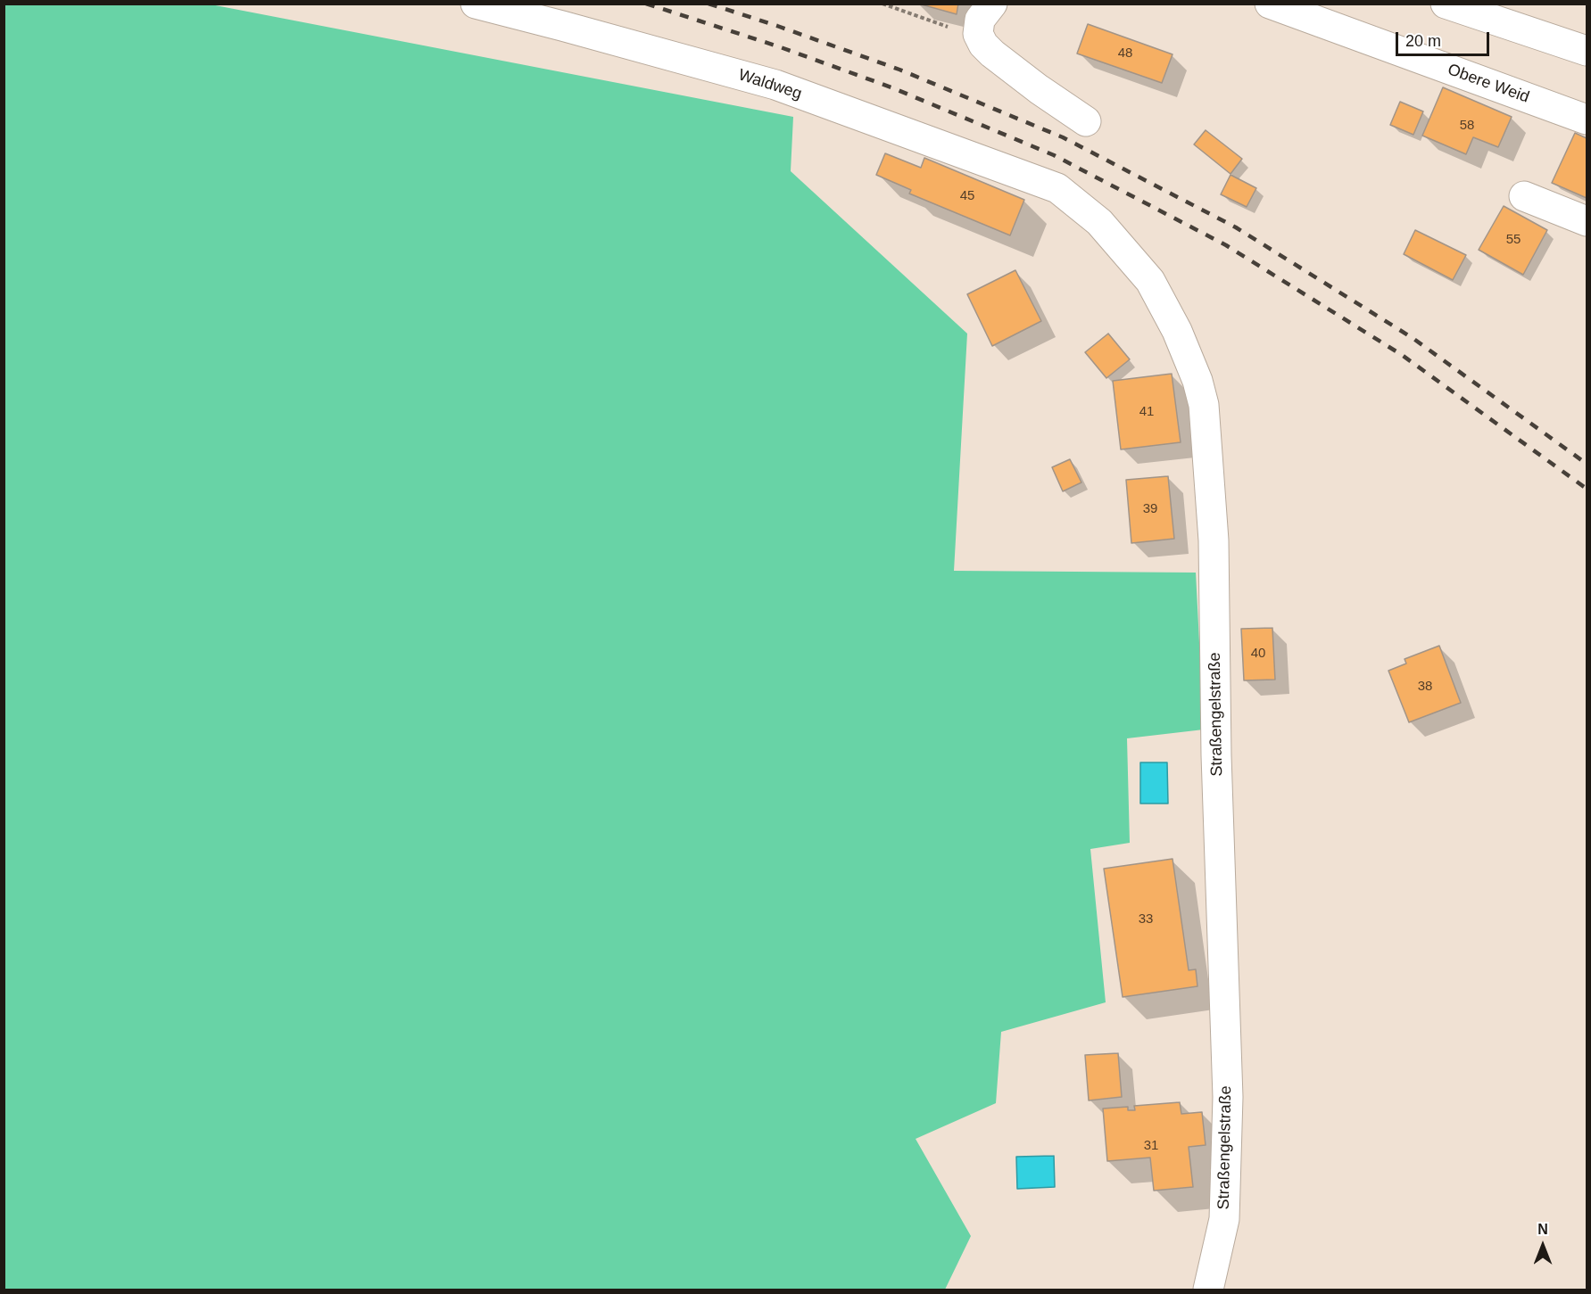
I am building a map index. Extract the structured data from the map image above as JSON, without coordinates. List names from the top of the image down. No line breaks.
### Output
{"streets":{"street":["Obere Weid","Waldweg","Straßengelstraße"]},"crossings":[["Waldweg","Straßengelstraße"]],"house_numbers":["48","58","45","55","41","39","40","38","33","31"],"scale_bar":"20 m","north":"top"}
